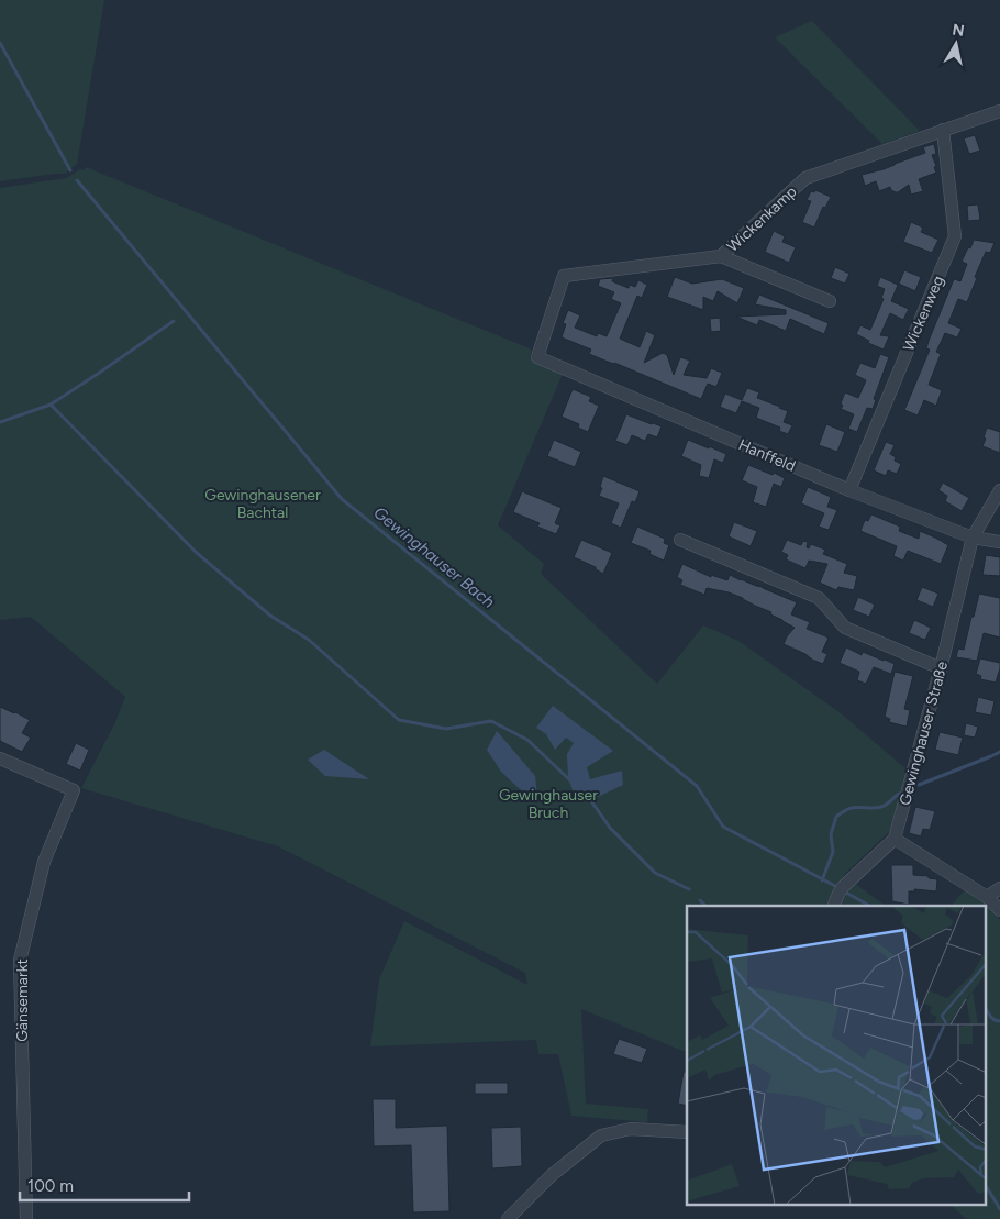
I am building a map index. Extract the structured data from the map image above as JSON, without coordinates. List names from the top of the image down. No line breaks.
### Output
{"streets":{"street":["Wickenkamp","Wickenweg","Hanffeld","Gewinghauser Straße","Gänsemarkt"]},"crossings":[["Wickenkamp","Wickenweg"],["Wickenkamp","Hanffeld"],["Wickenweg","Hanffeld"],["Hanffeld","Gewinghauser Straße"]],"water":["Gewinghauser Bach"],"parks":["Gewinghausener Bachtal","Gewinghauser Bruch"],"scale_bar":"100 m","north":"top"}
